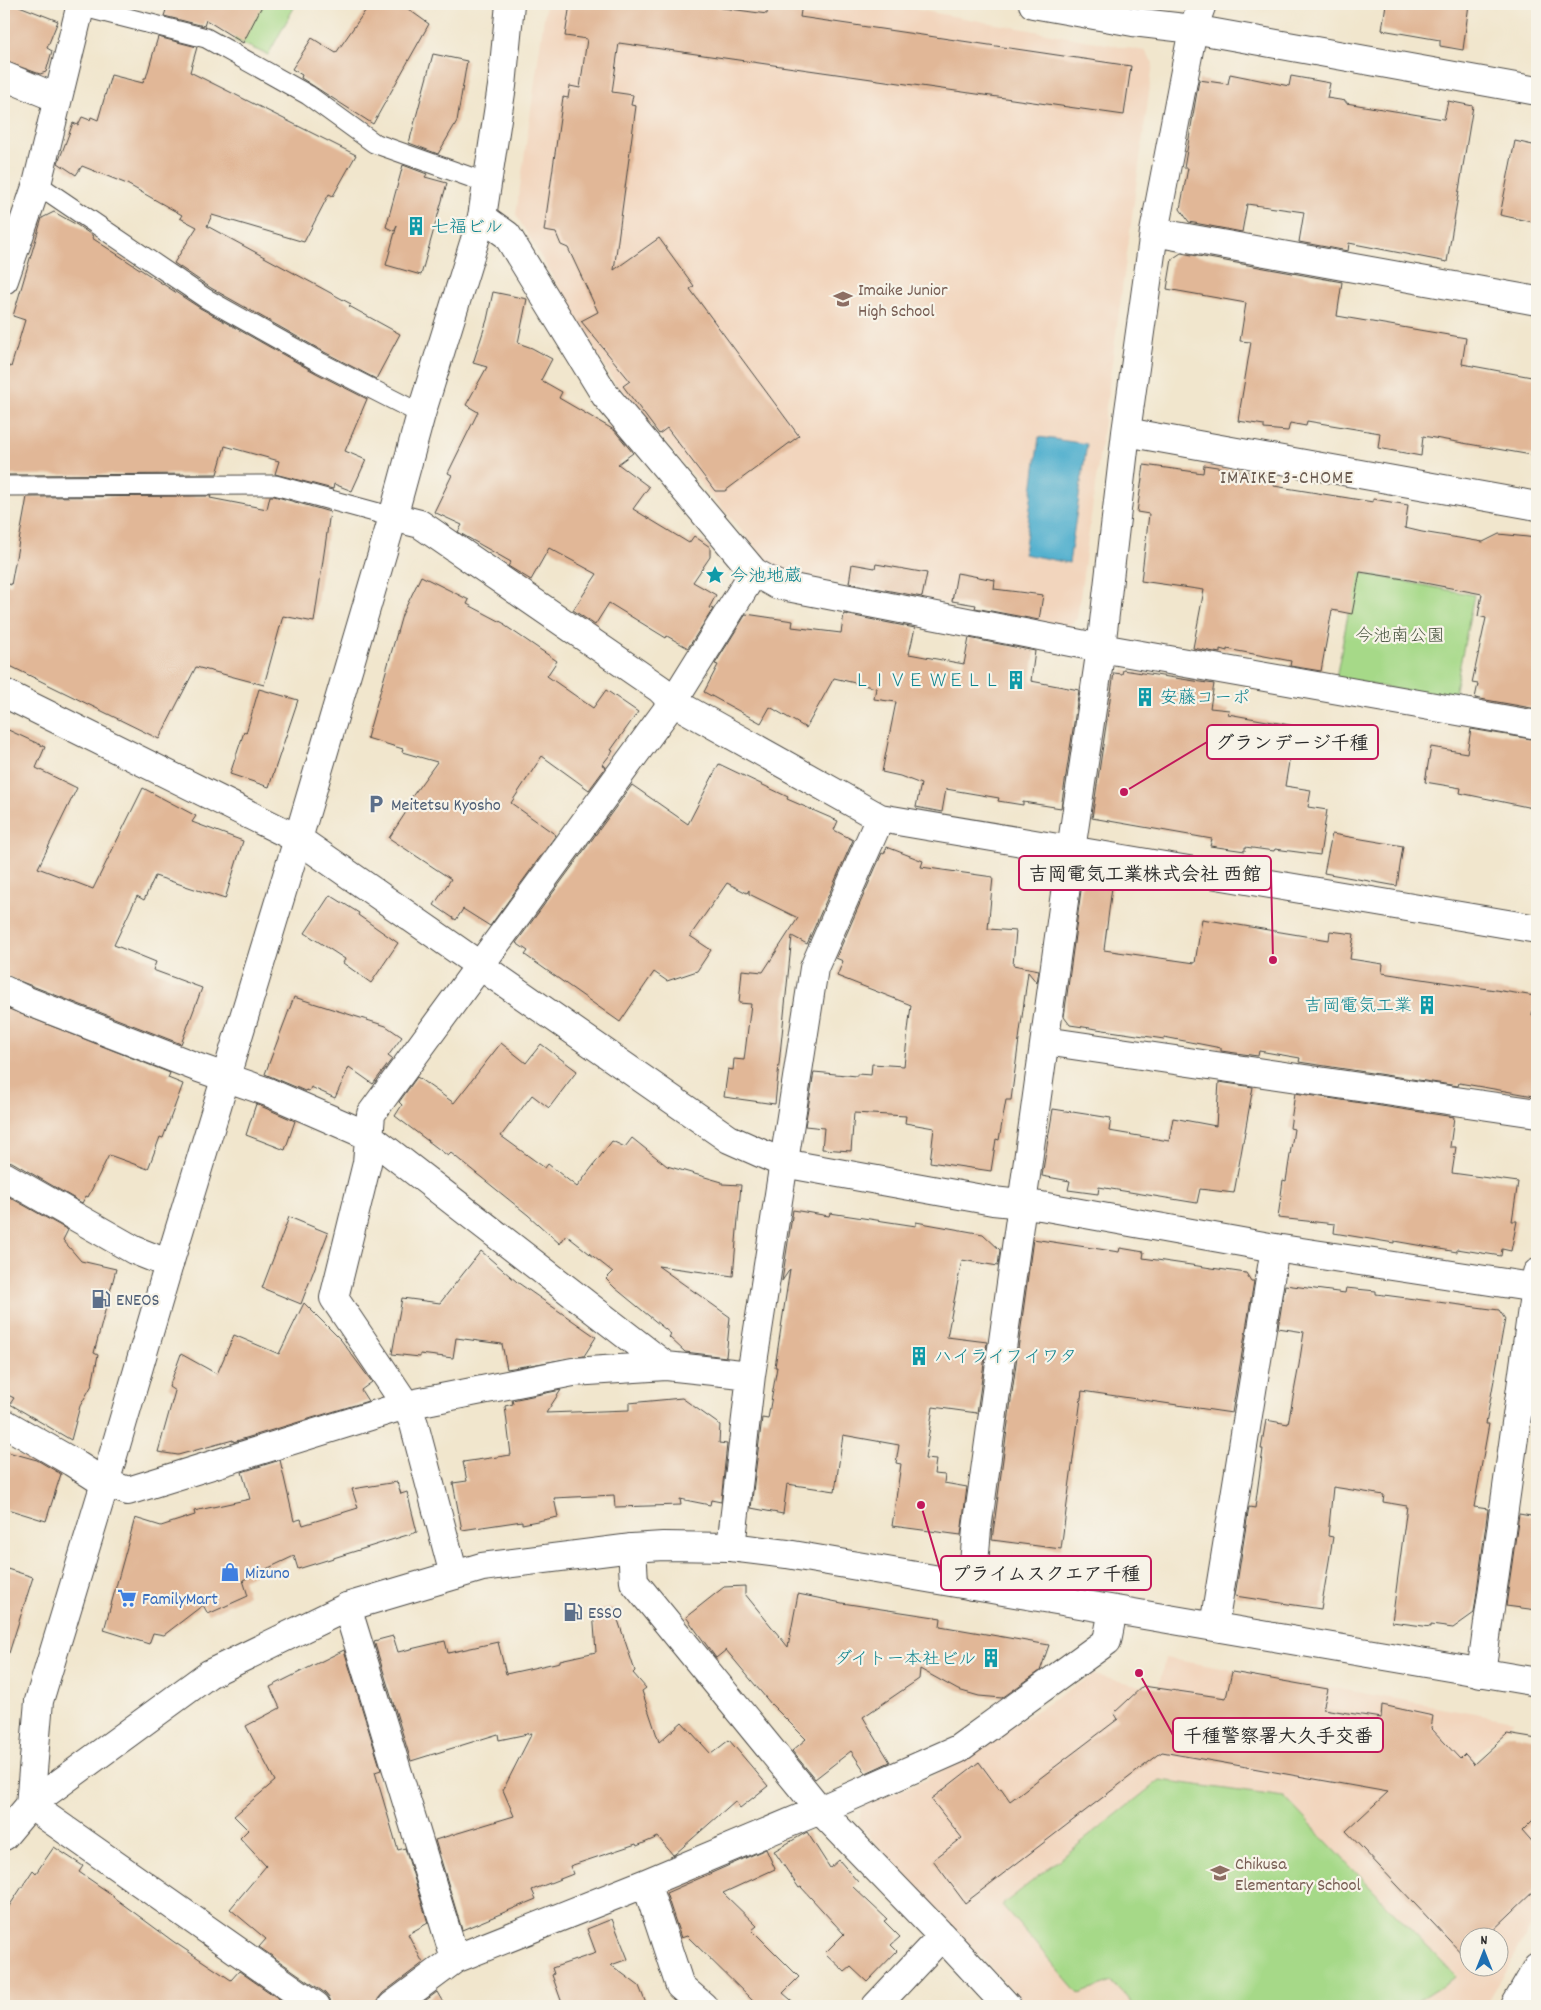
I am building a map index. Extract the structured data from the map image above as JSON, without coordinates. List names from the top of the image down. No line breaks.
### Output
{"districts":["IMAIKE 3-CHOME"],"parks":["今池南公園"],"places":{"building":["七福ビル","ＬＩＶＥ ＷＥＬＬ","安藤コーポ","吉岡電気工業","ハイライフイワタ","ダイトー本社ビル"],"school or university":["Imaike Junior High School","Chikusa Elementary School"],"place":["今池地蔵"],"other":["グランデージ千種","吉岡電気工業株式会社 西館","プライムスクエア千種","千種警察署大久手交番"],"parking":["Meitetsu Kyosho"],"fuel station":["ENEOS","ESSO"],"shop":["Mizuno"],"supermarket":["FamilyMart"]},"north":"top"}
